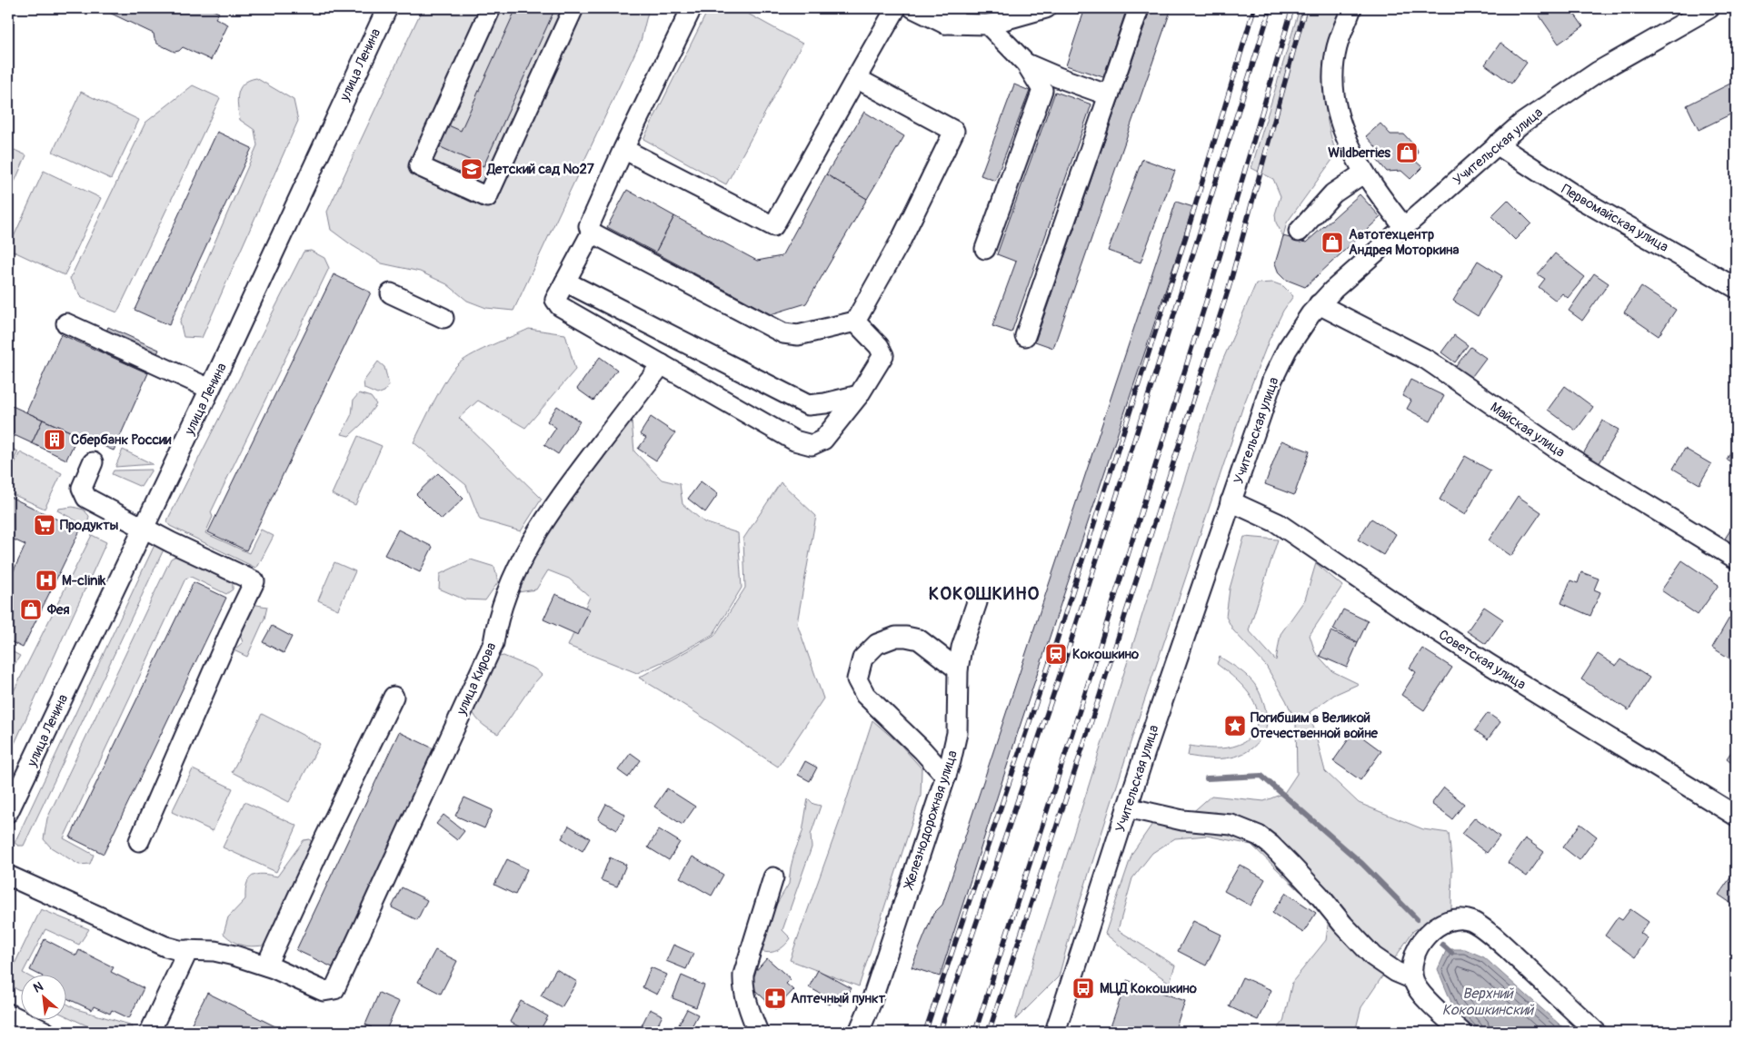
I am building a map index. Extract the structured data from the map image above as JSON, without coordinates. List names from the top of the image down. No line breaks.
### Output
{"streets":{"street":["улица Ленина","Учительская улица","Первомайская улица","Майская улица","Советская улица","улица Кирова","Железнодорожная улица"]},"crossings":[["Учительская улица","Первомайская улица"],["Учительская улица","Майская улица"],["Учительская улица","Советская улица"]],"districts":["КОКОШКИНО"],"water":["Верхний Кокошкинский"],"places":{"shop":["Wildberries","Автотехцентр Андрея Моторкина","Фея"],"school or university":["Детский сад №27"],"building":["Сбербанк России"],"supermarket":["Продукты"],"hospital":["M-clinik"],"station":["Кокошкино"],"place":["Погибшим в Великой Отечественной войне"],"bus stop":["МЦД Кокошкино"],"pharmacy":["Аптечный пункт"]},"north":"top left"}
